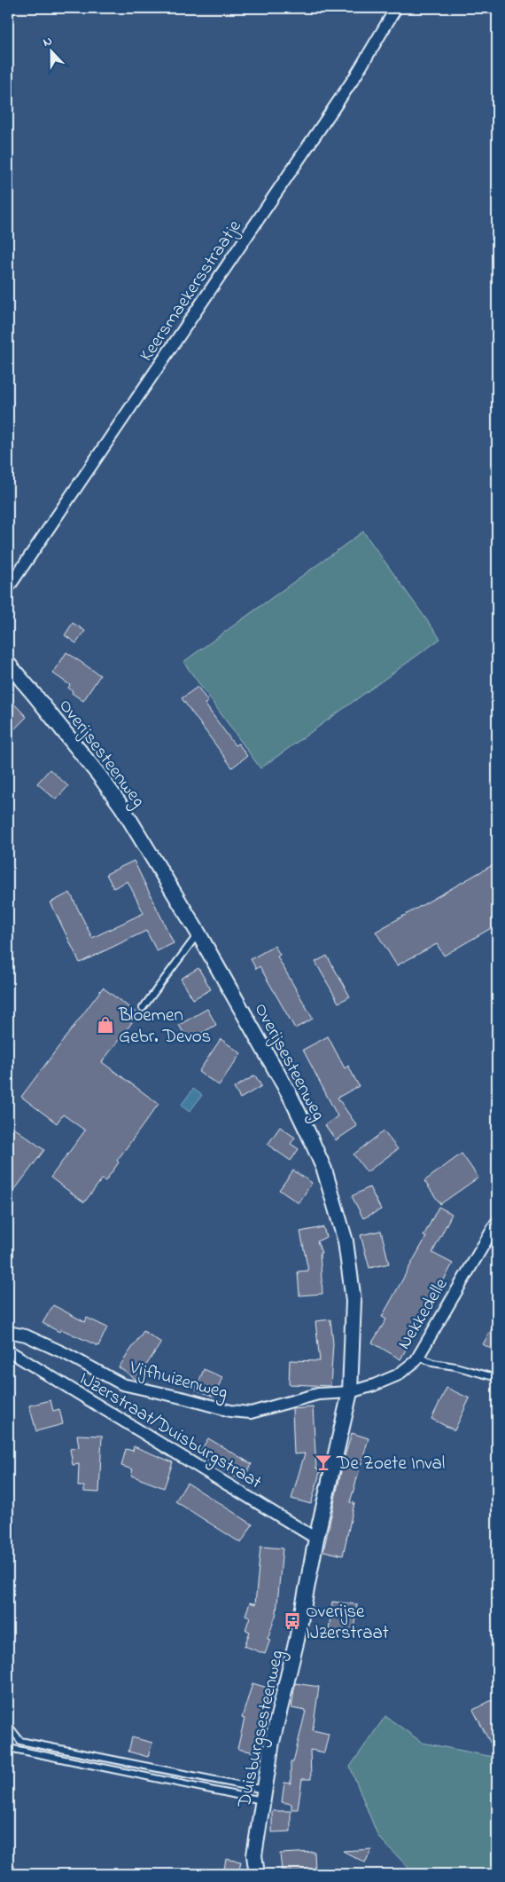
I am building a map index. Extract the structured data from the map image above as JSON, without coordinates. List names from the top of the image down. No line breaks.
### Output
{"streets":{"street":["Keersmaekersstraatje","Overijsesteenweg","Nekkedelle","Vijfhuizenweg","IJzerstraat/Duisburgstraat","Duisburgsesteenweg"]},"crossings":[["Overijsesteenweg","Nekkedelle"],["Overijsesteenweg","Vijfhuizenweg"],["Overijsesteenweg","IJzerstraat/Duisburgstraat"],["Overijsesteenweg","Duisburgsesteenweg"],["Nekkedelle","Vijfhuizenweg"],["IJzerstraat/Duisburgstraat","Duisburgsesteenweg"]],"places":{"shop":["Bloemen Gebr. Devos"],"bar":["De Zoete Inval"],"bus stop":["Overijse IJzerstraat"]},"north":"top"}
